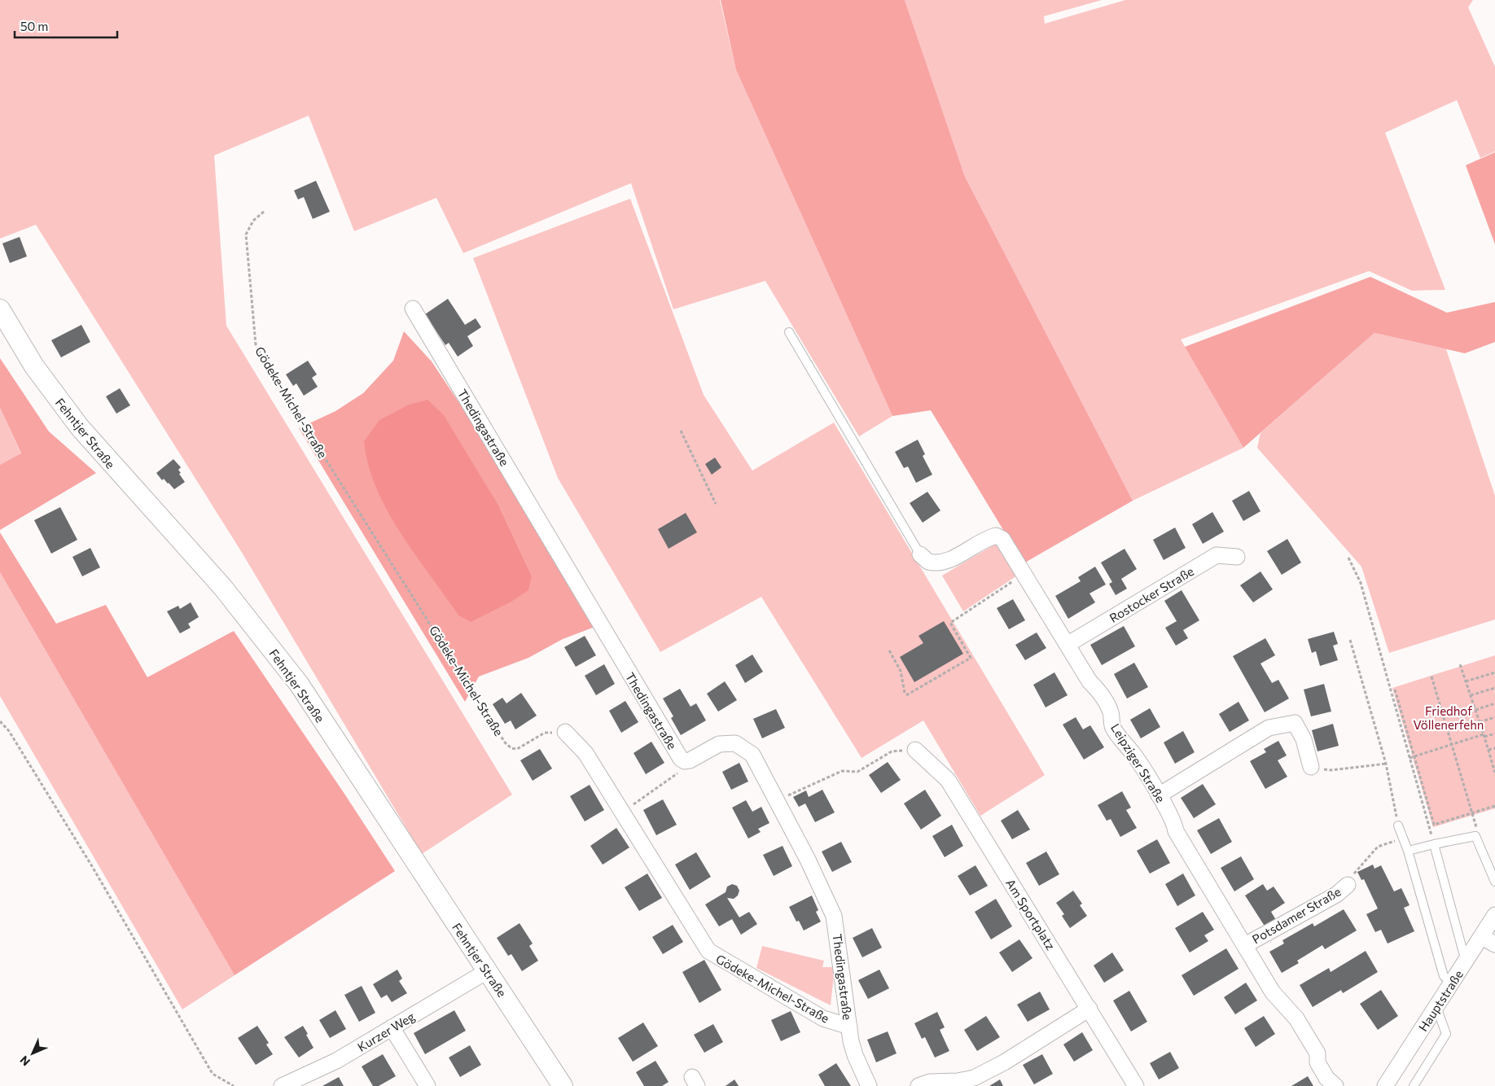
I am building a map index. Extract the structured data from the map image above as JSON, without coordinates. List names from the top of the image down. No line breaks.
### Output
{"streets":{"street":["Gödeke-Michel-Straße","Thedingastraße","Fehntjer Straße","Rostocker Straße","Leipziger Straße","Am Sportplatz","Potsdamer Straße","Hauptstraße","Kurzer Weg"]},"crossings":[["Gödeke-Michel-Straße","Thedingastraße"],["Fehntjer Straße","Kurzer Weg"],["Rostocker Straße","Leipziger Straße"],["Leipziger Straße","Potsdamer Straße"]],"parks":["Friedhof Völlenerfehn"],"scale_bar":"50 m","north":"bottom left"}
